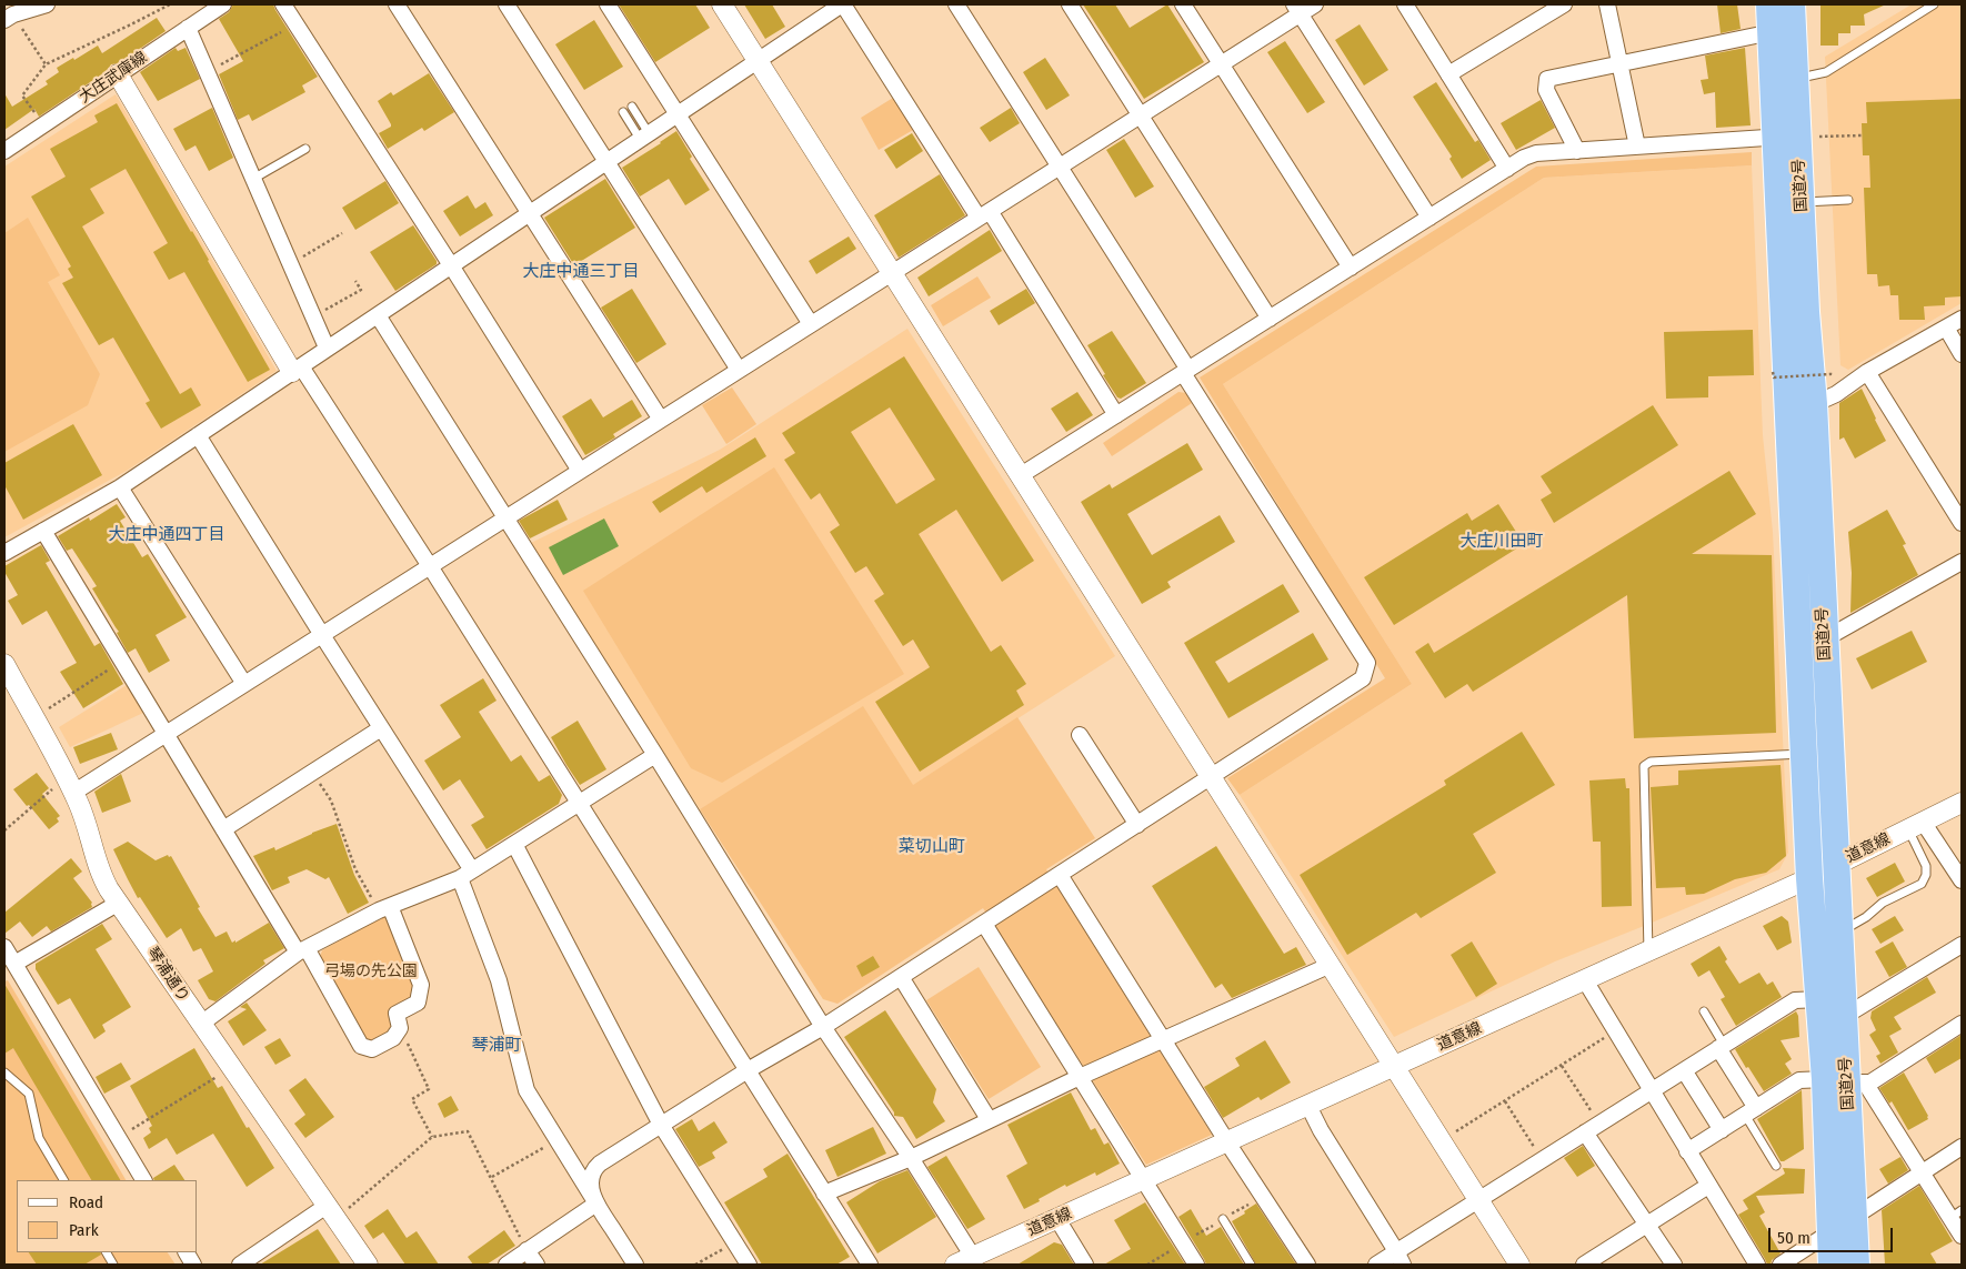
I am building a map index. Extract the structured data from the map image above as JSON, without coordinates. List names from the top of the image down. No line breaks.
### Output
{"streets":{"highway":["国道2号"],"street":["大庄武庫線","道意線","琴浦通り"]},"crossings":[["国道2号","道意線"]],"districts":["大庄中通三丁目","大庄中通四丁目","大庄川田町","菜切山町","琴浦町"],"parks":["弓場の先公園"],"legend":["Road","Park"],"scale_bar":"50 m"}
